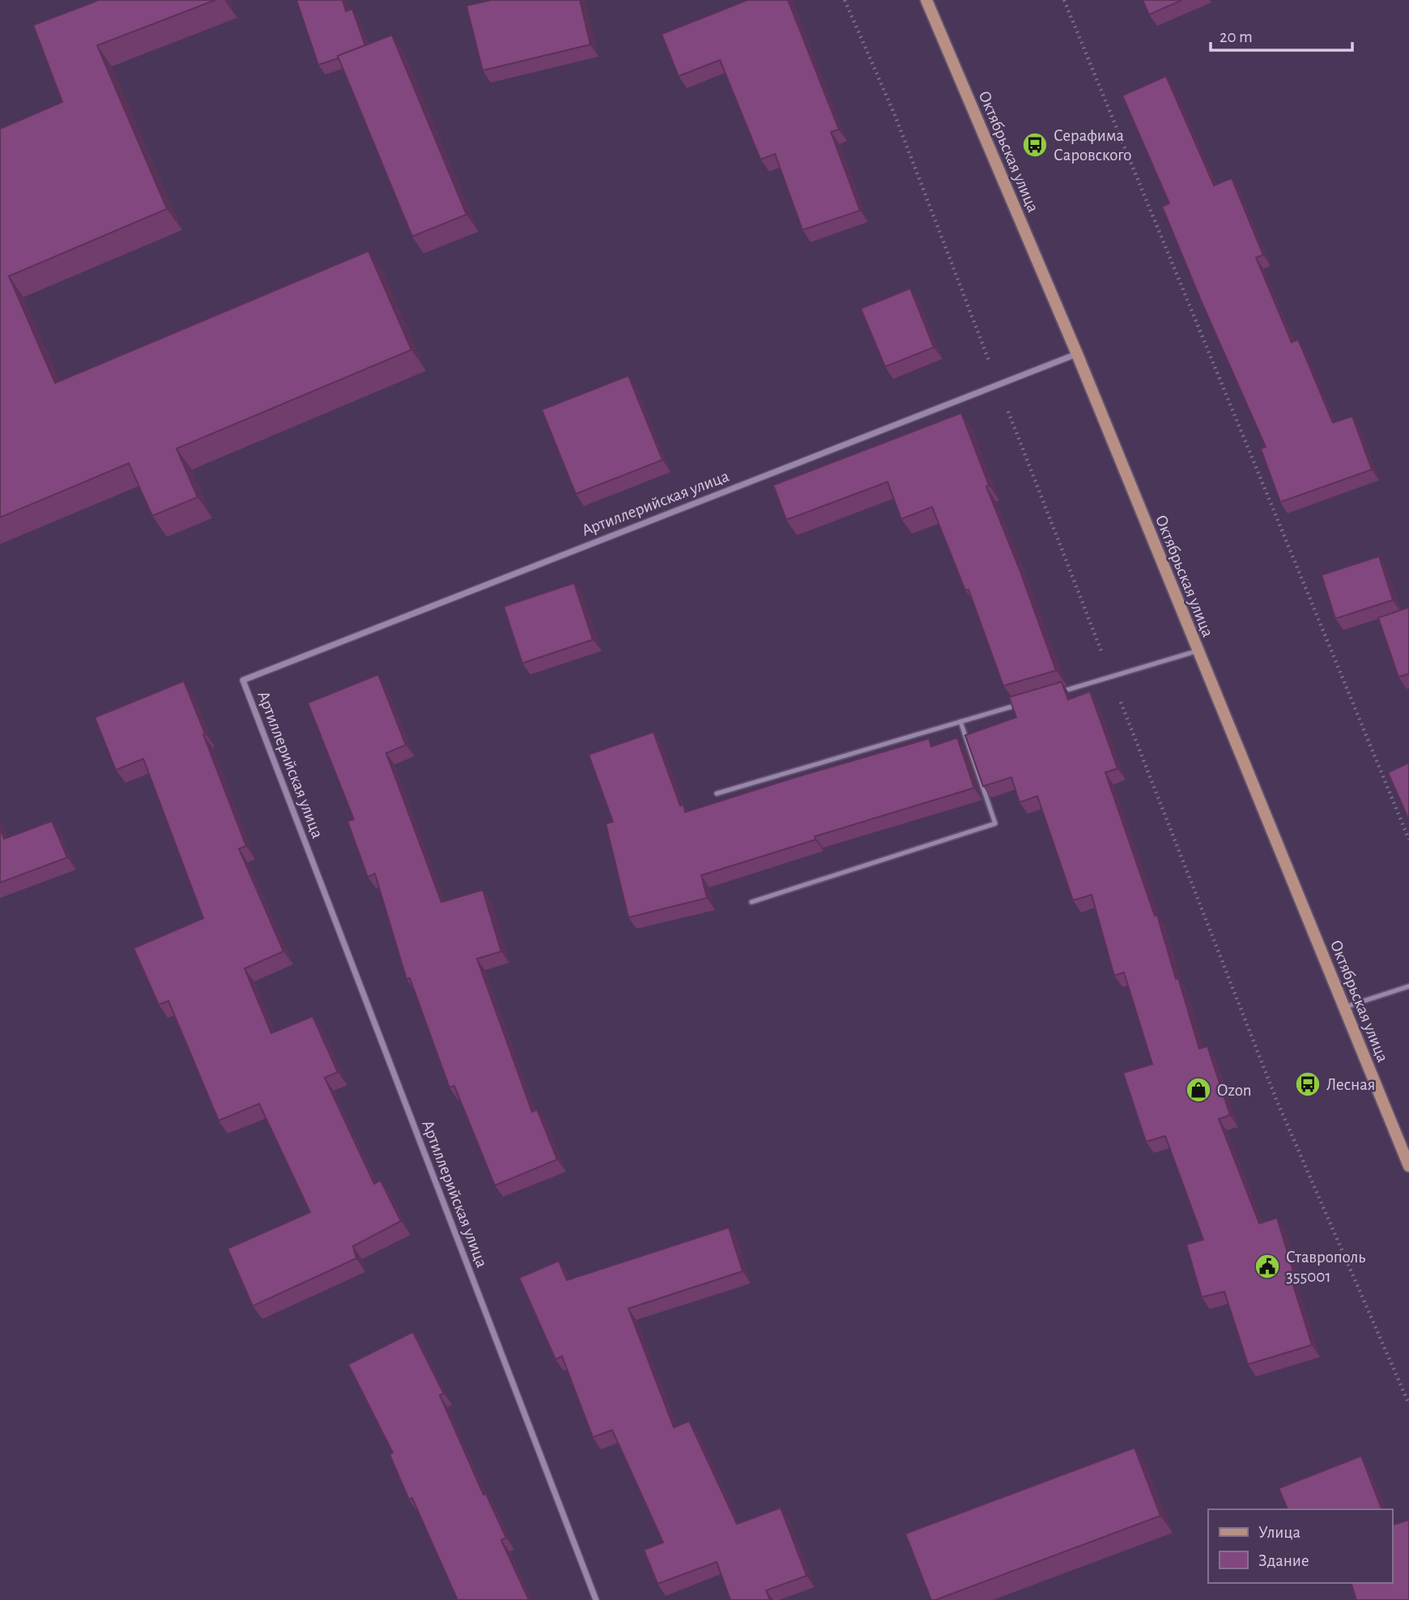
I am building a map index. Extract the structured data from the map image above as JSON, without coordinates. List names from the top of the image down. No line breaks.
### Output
{"streets":{"main road":["Октябрьская улица"],"street":["Артиллерийская улица"]},"crossings":[["Октябрьская улица","Артиллерийская улица"]],"places":{"bus stop":["Серафима Саровского","Лесная"],"shop":["Ozon"],"public building":["Ставрополь 355001"]},"legend":["Улица","Здание"],"scale_bar":"20 m"}
